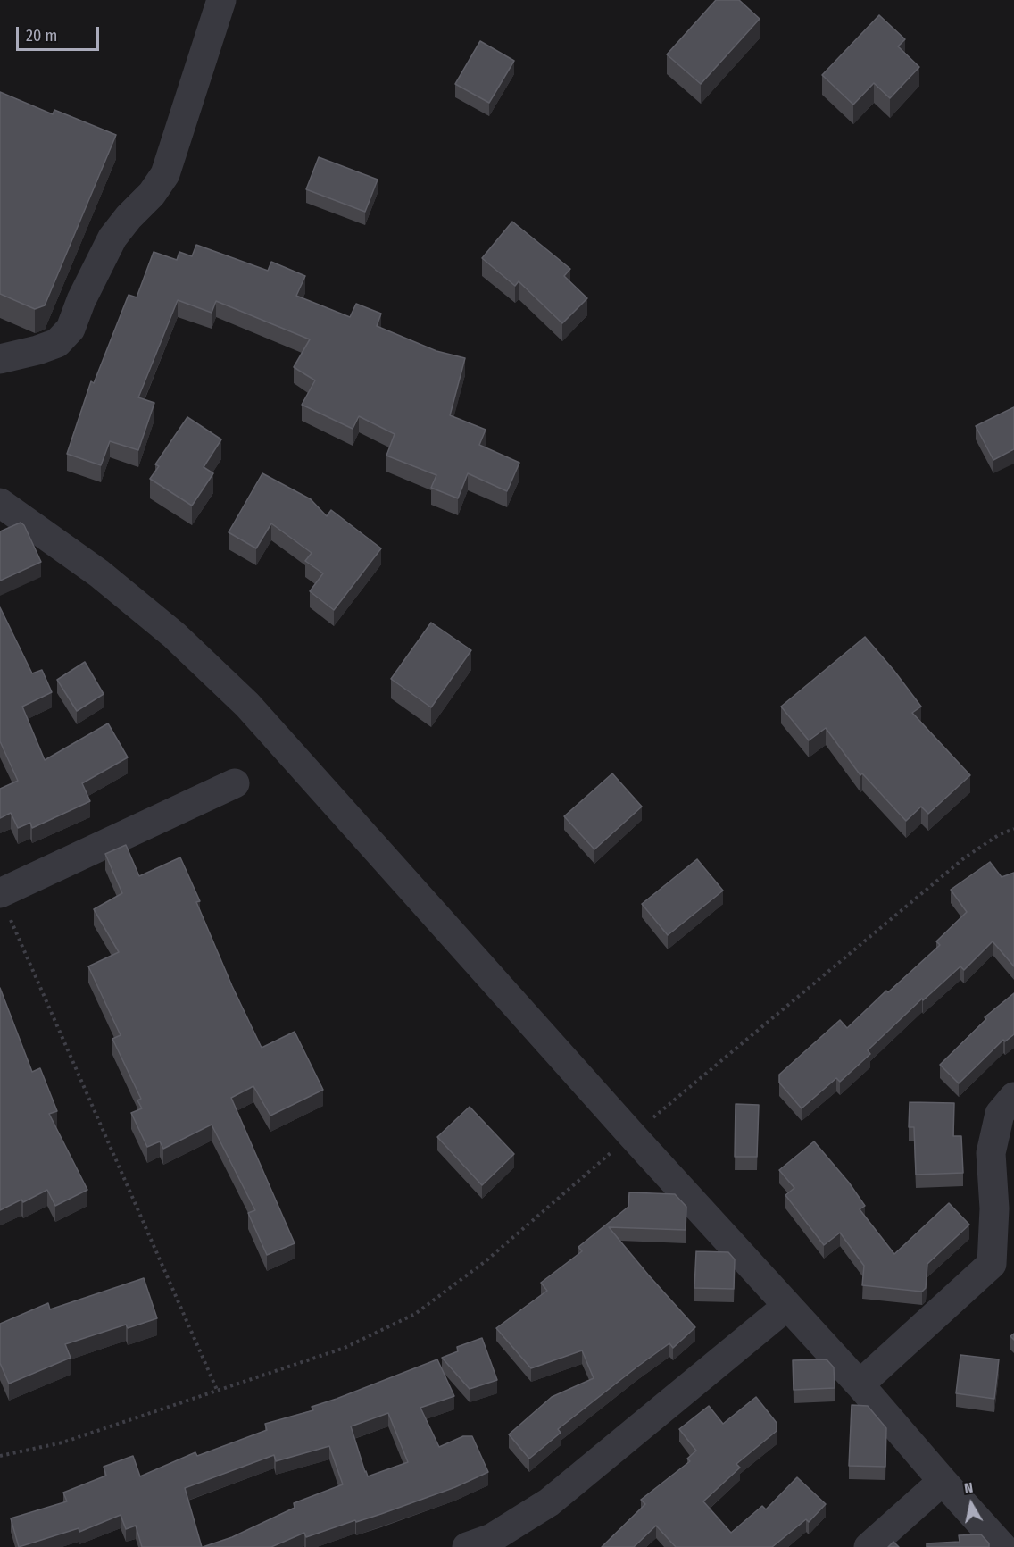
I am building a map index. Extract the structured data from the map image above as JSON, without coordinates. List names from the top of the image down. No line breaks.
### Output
{"scale_bar":"20 m","north":"top"}
